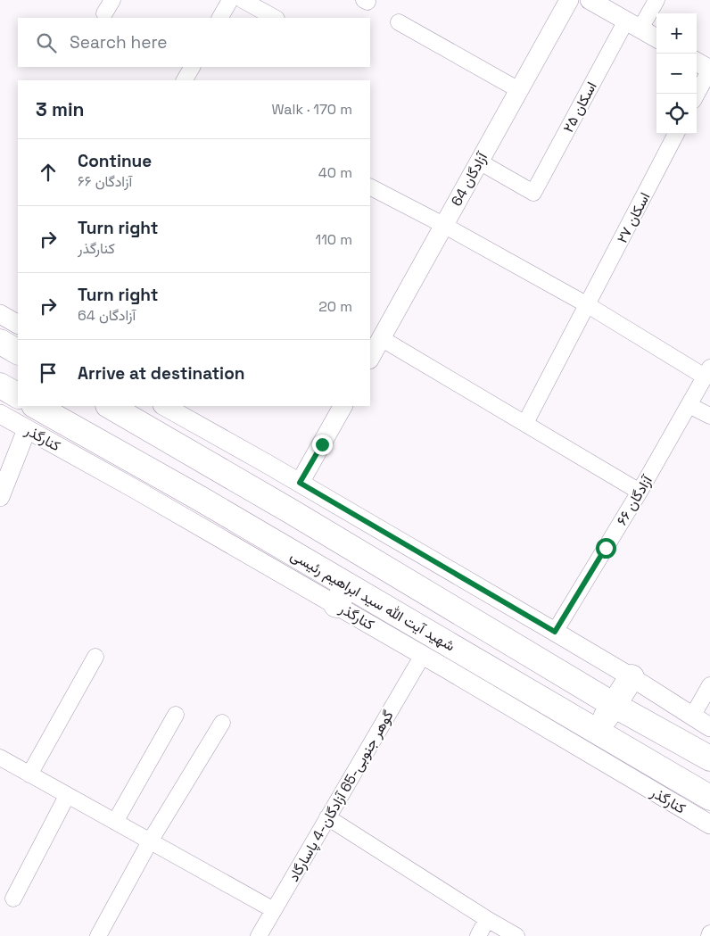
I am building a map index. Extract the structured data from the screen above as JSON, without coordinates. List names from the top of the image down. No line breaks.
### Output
{"streets":{"main road":["شهید آیت الله سید ابراهیم رئیسی"],"street":["اسکان ۲۵","آزادگان 64","اسکان ۲۷","کنارگذر","آزادگان ۶۶","گوهر جنوبی-65 آزادگان-4 پاسارگاد"]},"crossings":[["اسکان ۲۵","آزادگان 64"],["کنارگذر","شهید آیت الله سید ابراهیم رئیسی"],["کنارگذر","گوهر جنوبی-65 آزادگان-4 پاسارگاد"]],"page":{"map_buttons":["+","−"],"search":"Search here","heading":["3 min","Walk · 170 m"],"list":[["Continue","آزادگان ۶۶","40 m"],["Turn right","کنارگذر","110 m"],["Turn right","آزادگان 64","20 m"],"Arrive at destination"]}}
